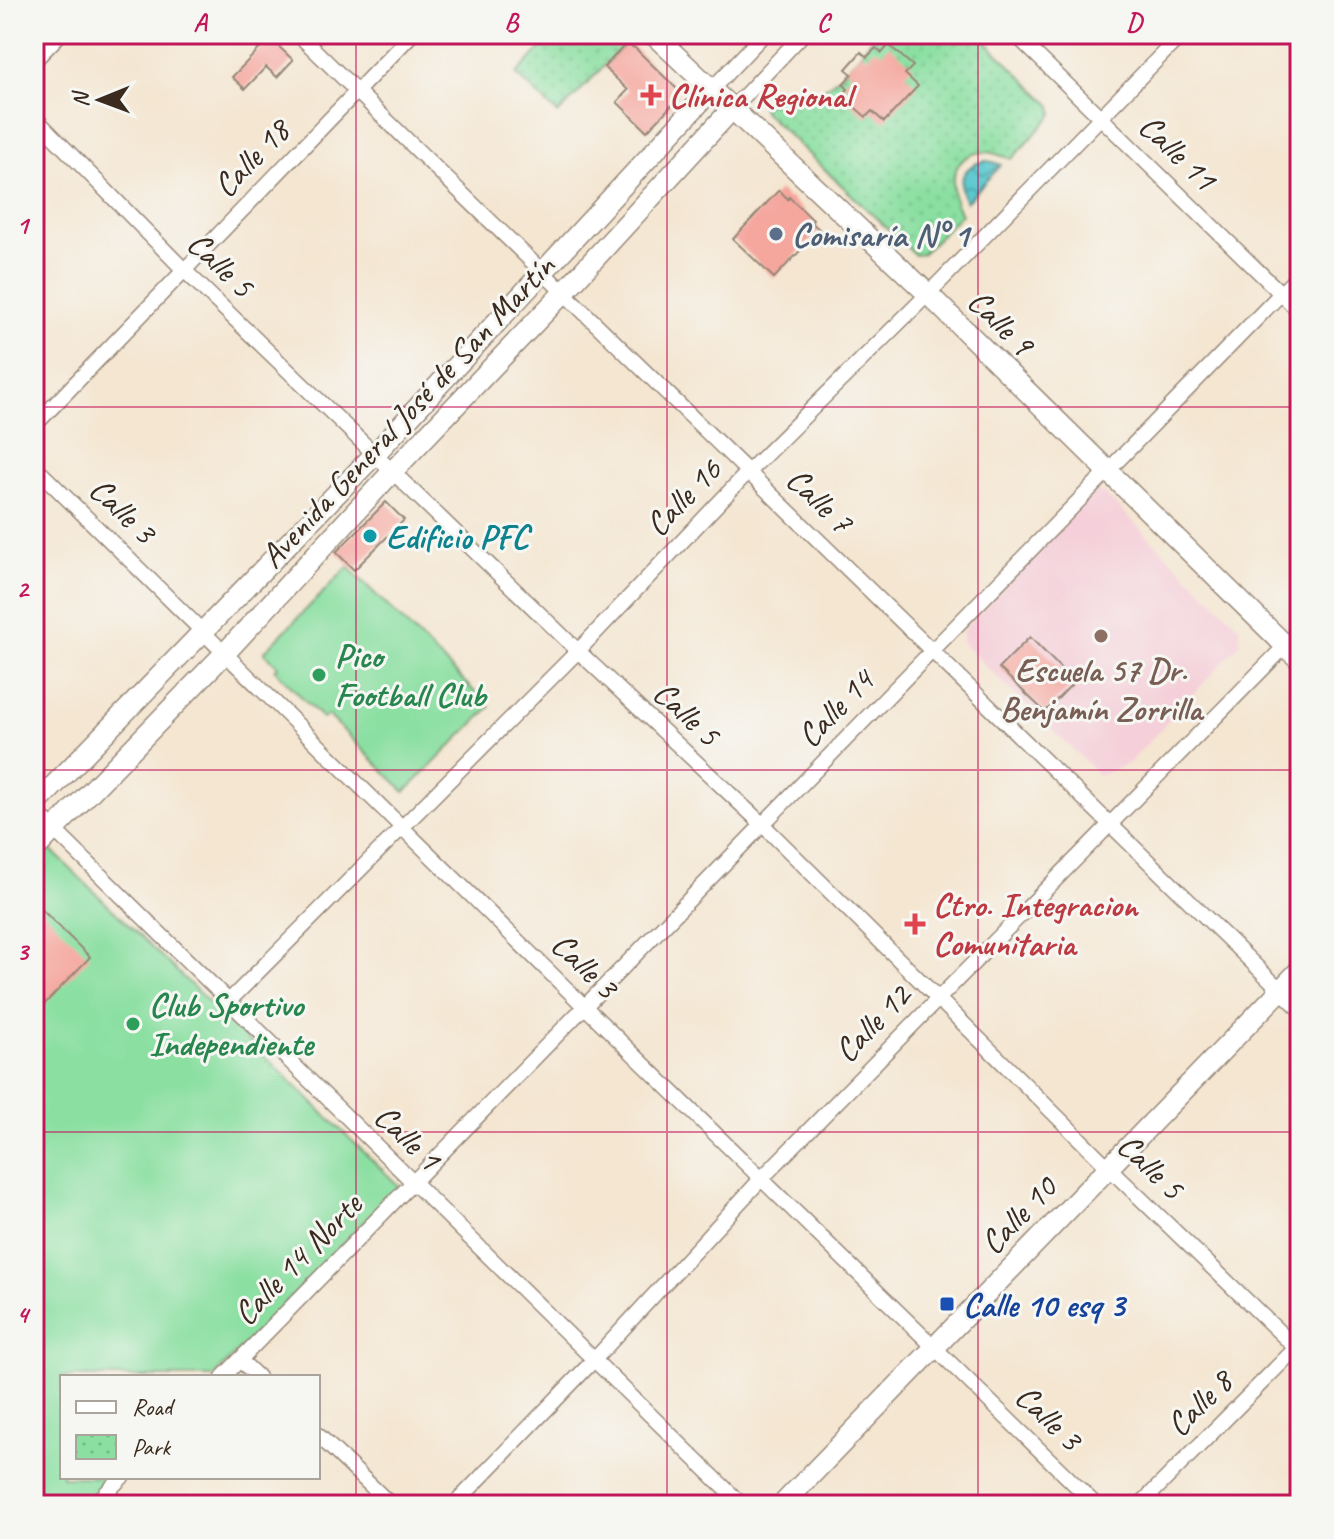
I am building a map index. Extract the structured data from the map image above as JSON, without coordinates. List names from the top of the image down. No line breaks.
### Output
{"streets":{"main road":["Calle 9","Avenida General José de San Martín","Calle 10"],"street":["Calle 11","Calle 18","Calle 5","Calle 16","Calle 7","Calle 3","Calle 14","Calle 12","Calle 1","Calle 14 Norte","Calle 8"]},"crossings":[["Calle 11","Calle 16"],["Calle 11","Calle 14"],["Calle 18","Calle 5"],["Calle 18","Calle 7"],["Calle 5","Avenida General José de San Martín"],["Calle 5","Calle 16"],["Calle 5","Calle 14"],["Calle 5","Calle 12"],["Calle 5","Calle 10"],["Calle 5","Calle 8"],["Calle 9","Avenida General José de San Martín"],["Calle 9","Calle 16"],["Calle 9","Calle 14"],["Calle 9","Calle 12"],["Avenida General José de San Martín","Calle 7"],["Avenida General José de San Martín","Calle 3"],["Avenida General José de San Martín","Calle 1"],["Calle 16","Calle 7"],["Calle 16","Calle 3"],["Calle 16","Calle 1"],["Calle 7","Calle 14"],["Calle 7","Calle 12"],["Calle 7","Calle 10"],["Calle 3","Calle 14"],["Calle 3","Calle 12"],["Calle 3","Calle 10"],["Calle 14","Calle 1"],["Calle 14","Calle 14 Norte"],["Calle 12","Calle 1"],["Calle 1","Calle 14 Norte"]],"places":{"health":["Clínica Regional","Ctro. Integracion Comunitaria"],"other":["Comisaría N° 1","Edificio PFC","Escuela 57 Dr. Benjamín Zorrilla","Pico Football Club","Club Sportivo Independiente"],"transit":["Calle 10 esq 3"]},"legend":["Road","Park"],"north":"left","grid":{"columns":["A","B","C","D"],"rows":["1","2","3","4"]}}
